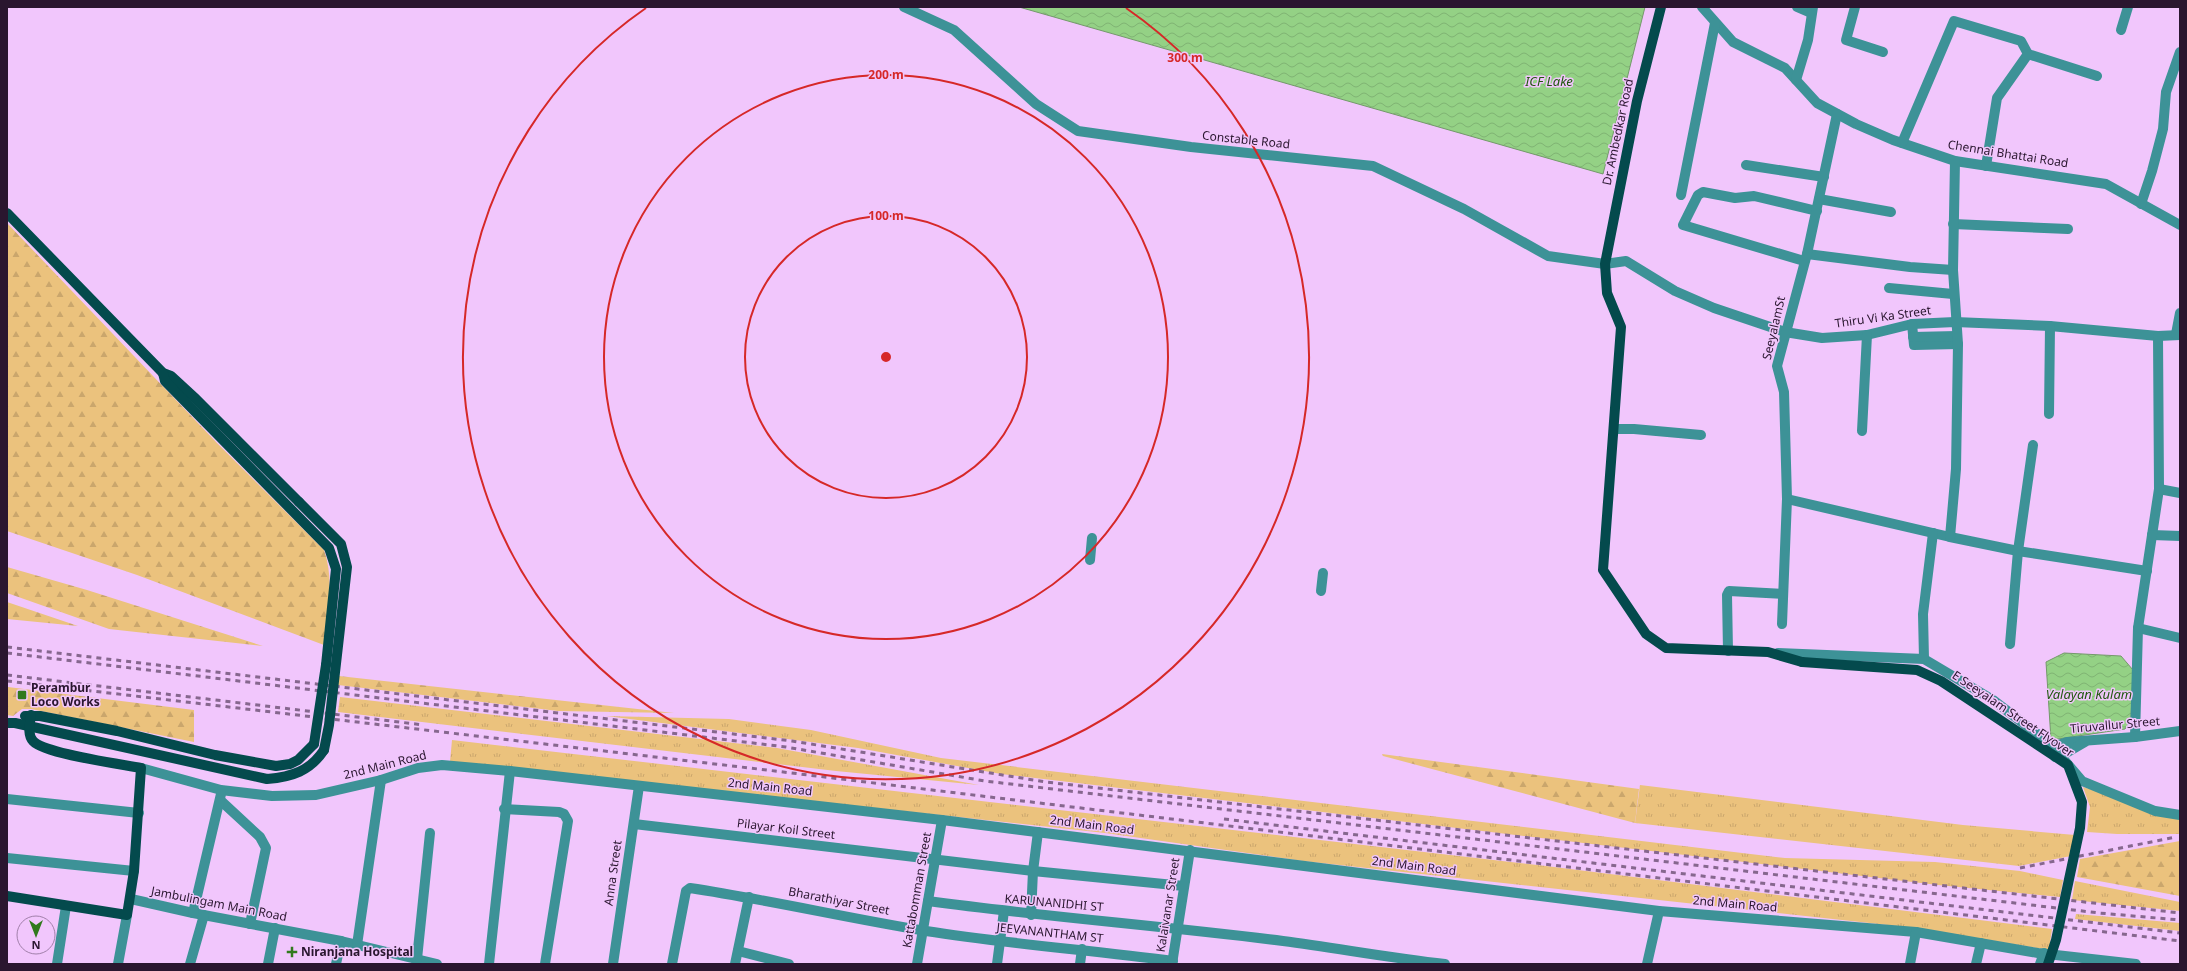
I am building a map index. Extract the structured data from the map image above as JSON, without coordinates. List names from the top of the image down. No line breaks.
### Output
{"streets":{"main road":["Dr. Ambedkar Road","E Seeyalam Street Flyover"],"street":["Constable Road","Chennai Bhattai Road","Thiru Vi Ka Street","SeeyalamSt","Tiruvallur Street","2nd Main Road","Pilayar Koil Street","Anna Street","Kattabomman Street","Bharathiyar Street","KARUNANIDHI ST","Jambulingam Main Road","Kalaivanar Street","JEEVANANTHAM ST"]},"crossings":[["Dr. Ambedkar Road","Constable Road"],["Dr. Ambedkar Road","Thiru Vi Ka Street"],["Dr. Ambedkar Road","E Seeyalam Street Flyover"],["Constable Road","Thiru Vi Ka Street"],["Chennai Bhattai Road","SeeyalamSt"],["Thiru Vi Ka Street","SeeyalamSt"],["2nd Main Road","Anna Street"],["2nd Main Road","Kattabomman Street"],["2nd Main Road","Kalaivanar Street"],["Pilayar Koil Street","Anna Street"],["Pilayar Koil Street","Kattabomman Street"],["Pilayar Koil Street","Kalaivanar Street"],["Kattabomman Street","Bharathiyar Street"],["Kattabomman Street","KARUNANIDHI ST"],["Kattabomman Street","JEEVANANTHAM ST"],["Bharathiyar Street","JEEVANANTHAM ST"],["KARUNANIDHI ST","Kalaivanar Street"],["Kalaivanar Street","JEEVANANTHAM ST"]],"water":["ICF Lake","Valayan Kulam"],"places":{"transit":["Perambur Loco Works"],"health":["Niranjana Hospital"]},"north":"bottom","rings":["300 m","200 m","100 m"]}
